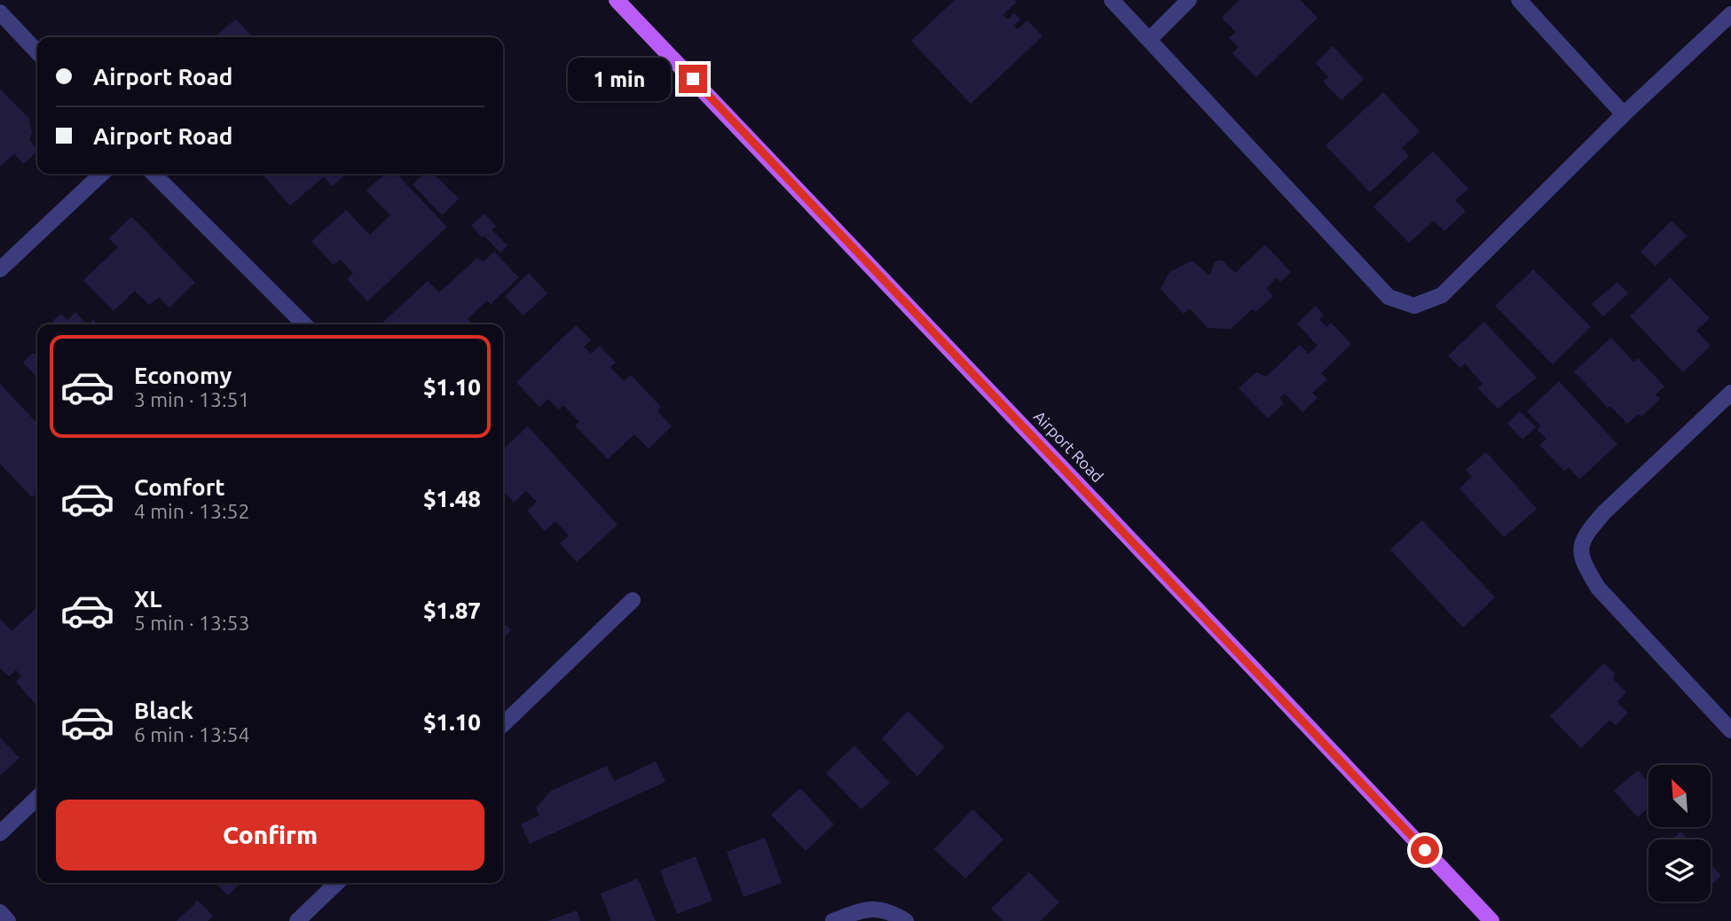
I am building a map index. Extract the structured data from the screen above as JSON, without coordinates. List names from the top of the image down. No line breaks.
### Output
{"streets":{"main road":["Airport Road"]},"north":"top left","page":{"banner":["Airport Road","Airport Road"],"bubble":"1 min","list":[{"name":"Economy","note":"3 min · 13:51","value":"$1.10"},{"name":"Comfort","note":"4 min · 13:52","value":"$1.48"},{"name":"XL","note":"5 min · 13:53","value":"$1.87"},{"name":"Black","note":"6 min · 13:54","value":"$1.10"}],"buttons":"Confirm"}}
